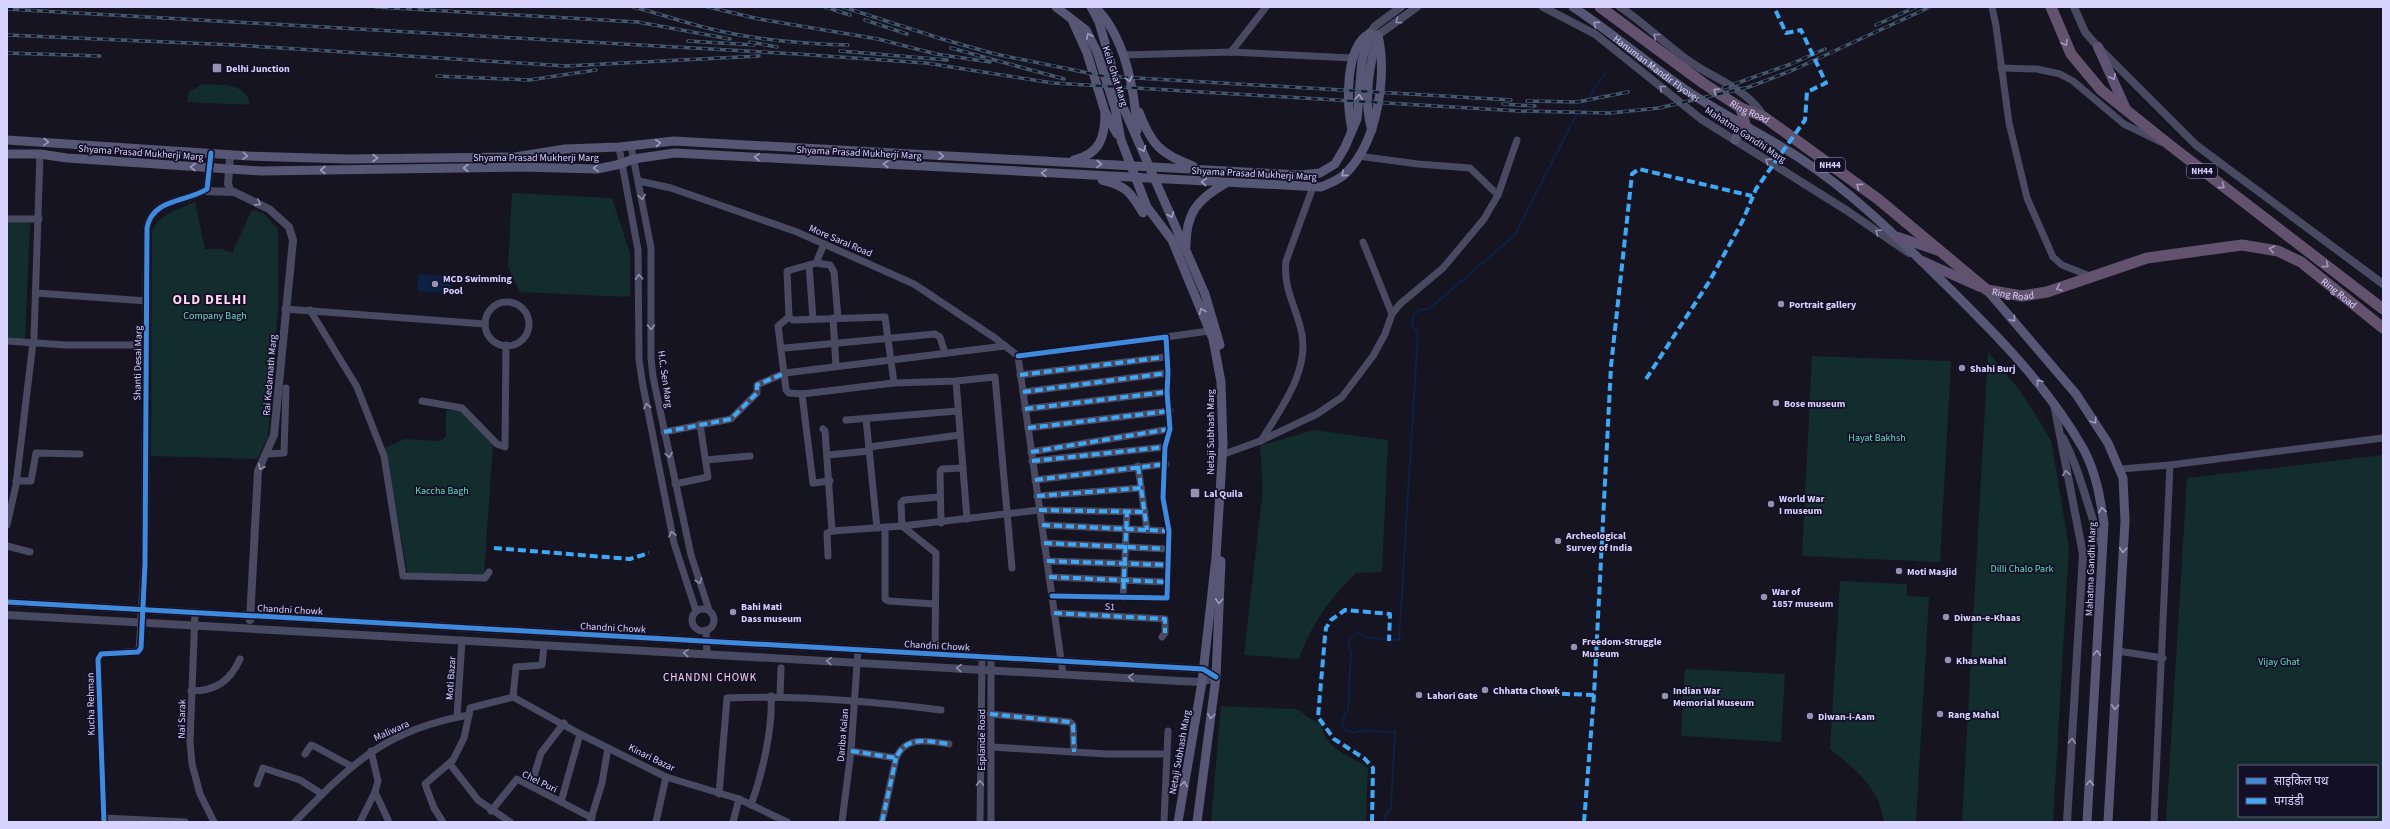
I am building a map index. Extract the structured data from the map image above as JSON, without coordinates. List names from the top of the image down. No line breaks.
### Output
{"streets":{"highway":["Hanuman Mandir Flyover","Ring Road","NH44"],"main road":["Kela Ghat Marg","Mahatma Gandhi Marg","Shyama Prasad Mukherji Marg","Netaji Subhash Marg"],"street":["More Sarai Road","Shanti Desai Marg","Rai Kedarnath Marg","H.C. Sen Marg","S1","Chandni Chowk","Moti Bazar","Kucha Rehman","Nai Sarak","Maliwara","Dariba Kalan","Esplande Road","Kinari Bazar","Chel Puri"]},"crossings":[["Hanuman Mandir Flyover","Ring Road"],["Hanuman Mandir Flyover","Mahatma Gandhi Marg"],["Kela Ghat Marg","Shyama Prasad Mukherji Marg"],["Kela Ghat Marg","Netaji Subhash Marg"],["Shyama Prasad Mukherji Marg","H.C. Sen Marg"],["Shyama Prasad Mukherji Marg","Netaji Subhash Marg"],["More Sarai Road","H.C. Sen Marg"],["Shanti Desai Marg","Rai Kedarnath Marg"],["Shanti Desai Marg","Chandni Chowk"],["Shanti Desai Marg","Kucha Rehman"],["Rai Kedarnath Marg","Chandni Chowk"],["Netaji Subhash Marg","Chandni Chowk"],["Chandni Chowk","Nai Sarak"],["Chandni Chowk","Dariba Kalan"],["Chandni Chowk","Esplande Road"],["Moti Bazar","Maliwara"]],"one_way":["Rai Kedarnath Marg"],"districts":["OLD DELHI","CHANDNI CHOWK"],"parks":["Company Bagh","Hayat Bakhsh","Kaccha Bagh","Dilli Chalo Park","Vijay Ghat"],"places":{"transit":["Delhi Junction","Lal Quila"],"other":["MCD Swimming Pool","Portrait gallery","Shahi Burj","Bose museum","World War I museum","Archeological Survey of India","Moti Masjid","War of 1857 museum","Bahi Mati Dass museum","Diwan-e-Khaas","Freedom-Struggle Museum","Khas Mahal","Chhatta Chowk","Lahori Gate","Indian War Memorial Museum","Rang Mahal","Diwan-i-Aam"]},"legend":["साइकिल पथ","पगडंडी"]}
